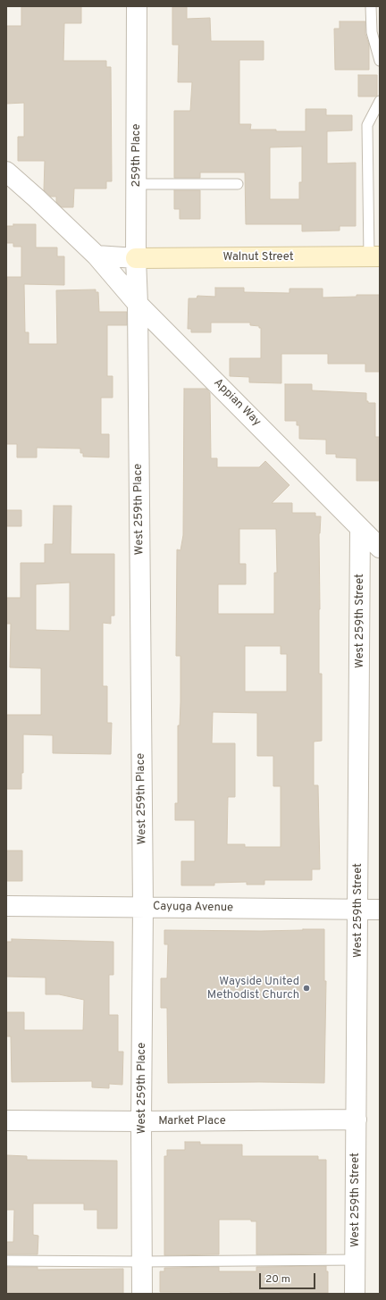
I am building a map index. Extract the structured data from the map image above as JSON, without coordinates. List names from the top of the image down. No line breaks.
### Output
{"streets":{"street":["259th Place","Walnut Street","Appian Way","West 259th Place","West 259th Street","Cayuga Avenue","Market Place"]},"crossings":[["259th Place","Walnut Street"],["259th Place","Appian Way"],["259th Place","West 259th Place"],["Appian Way","West 259th Place"],["Appian Way","West 259th Street"],["West 259th Place","Cayuga Avenue"],["West 259th Place","Market Place"],["West 259th Street","Cayuga Avenue"],["West 259th Street","Market Place"]],"places":["Wayside United Methodist Church"],"scale_bar":"20 m"}
